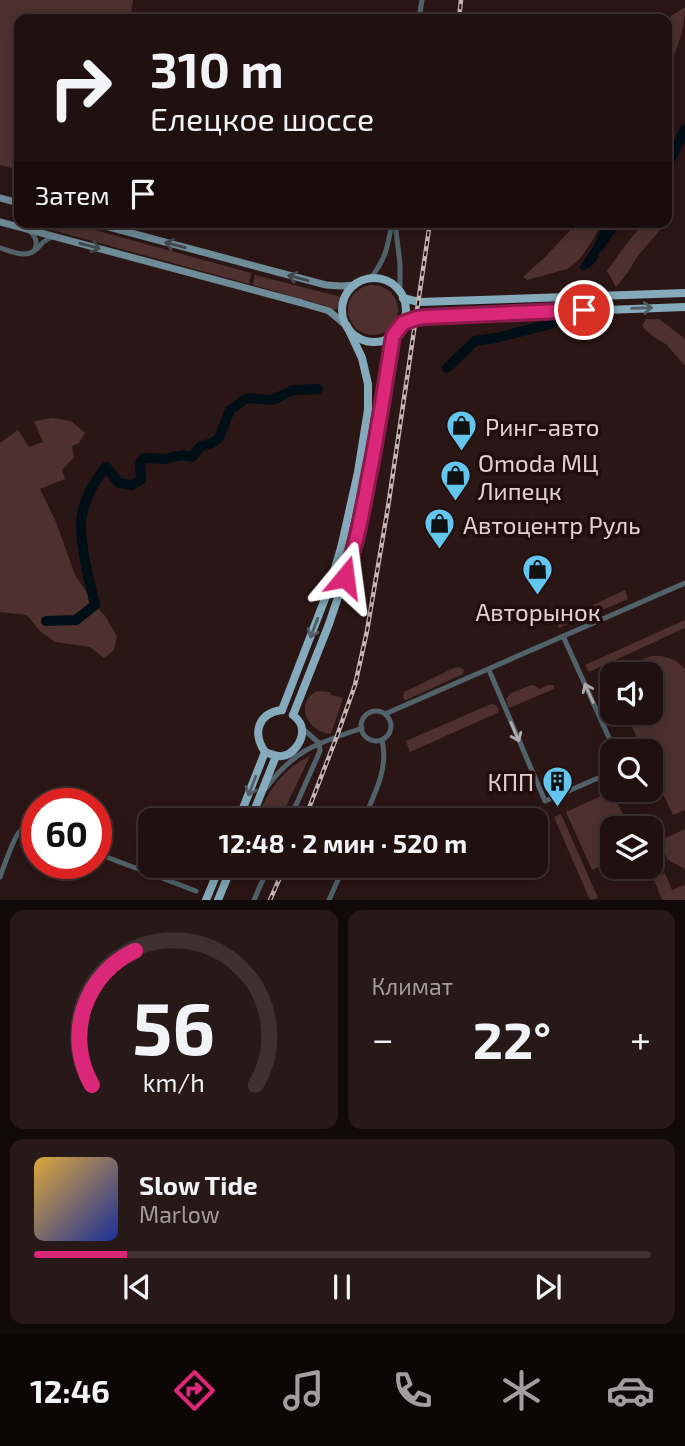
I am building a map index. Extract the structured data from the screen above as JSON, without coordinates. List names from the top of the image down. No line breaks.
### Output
{"places":{"shop":["Ринг-авто","Omoda МЦ Липецк","Автоцентр Руль","Авторынок"],"building":["КПП"]},"page":{"turn":["310 m","Елецкое шоссе"],"then":"Затем","limit":"60","trip":"12:48 · 2 мин · 520 m","tile":"Климат","heat":["−","22°","+"],"song":["Slow Tide","Marlow"],"tabs":"12:46","gauge":["56","km/h"]}}
